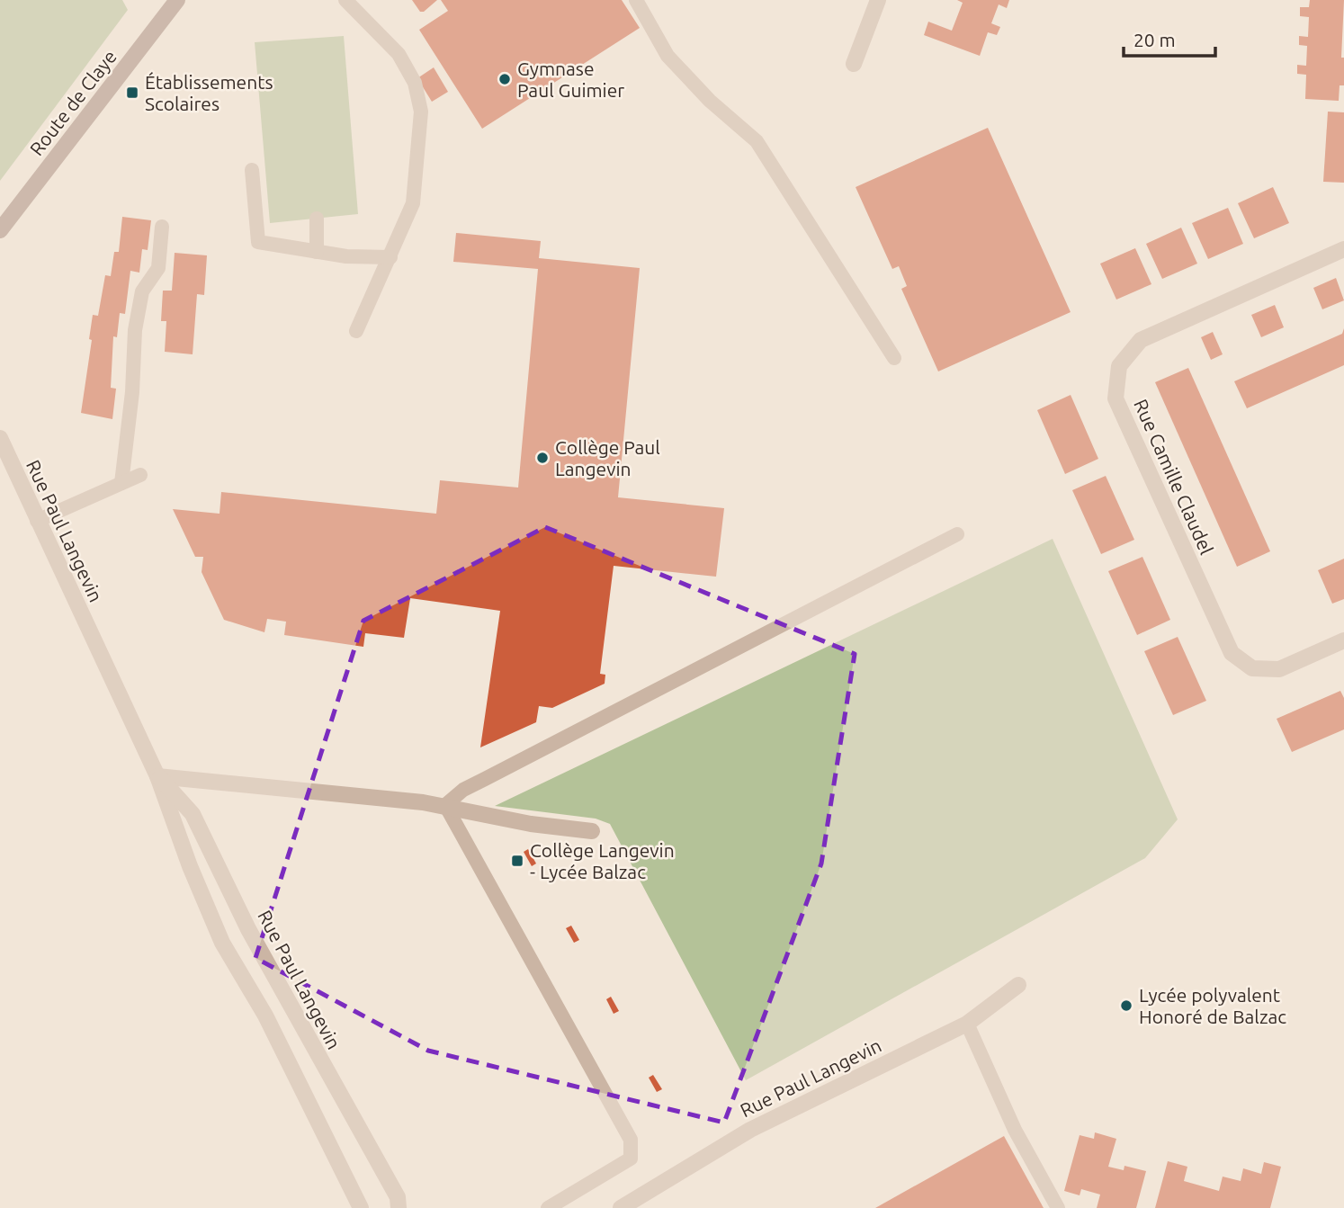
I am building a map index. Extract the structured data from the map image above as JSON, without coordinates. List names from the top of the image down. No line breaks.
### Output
{"streets":{"main road":["Route de Claye"],"street":["Rue Camille Claudel","Rue Paul Langevin"]},"places":{"other":["Gymnase Paul Guimier","Collège Paul Langevin","Lycée polyvalent Honoré de Balzac"],"transit":["Établissements Scolaires","Collège Langevin - Lycée Balzac"]},"scale_bar":"20 m"}
